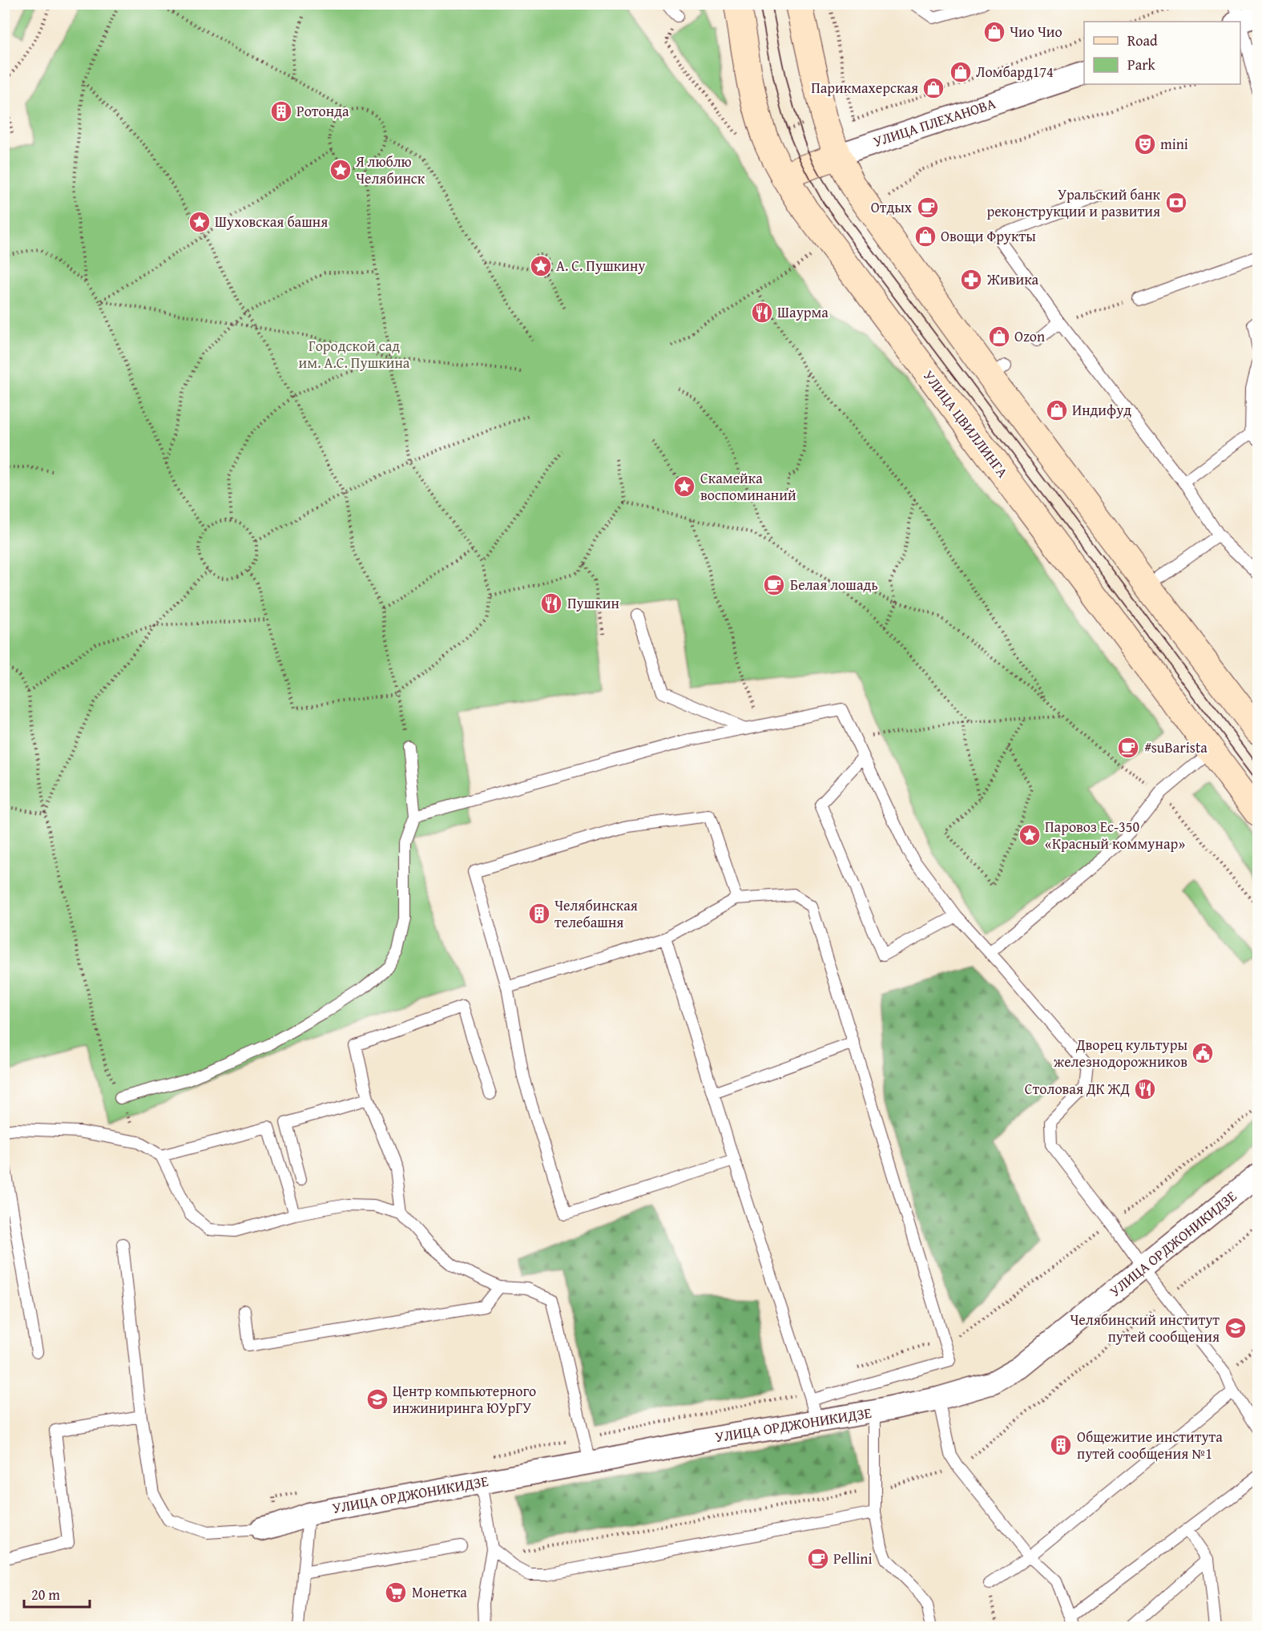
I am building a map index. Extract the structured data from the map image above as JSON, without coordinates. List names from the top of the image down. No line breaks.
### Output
{"streets":{"main road":["УЛИЦА ПЛЕХАНОВА","УЛИЦА ЦВИЛЛИНГА"],"street":["УЛИЦА ОРДЖОНИКИДЗЕ"]},"crossings":[["УЛИЦА ПЛЕХАНОВА","УЛИЦА ЦВИЛЛИНГА"]],"parks":["Городской сад им. А.С. Пушкина"],"places":{"shop":["Чио Чио","Ломбард174","Парикмахерская","Овощи Фрукты","Ozon","Индифуд"],"building":["Ротонда","Челябинская телебашня","Общежитие института путей сообщения №1"],"theatre":["mini"],"place":["Я люблю Челябинск","Шуховская башня","А. С. Пушкину","Скамейка воспоминаний","Паровоз Ес-350 «Красный коммунар»"],"bank":["Уральский банк реконструкции и развития"],"cafe":["Отдых","Белая лошадь","#suBarista","Pellini"],"pharmacy":["Живика"],"restaurant":["Шаурма","Пушкин","Столовая ДК ЖД"],"public building":["Дворец культуры железнодорожников"],"school or university":["Челябинский институт путей сообщения","Центр компьютерного инжиниринга ЮУрГУ"],"supermarket":["Монетка"]},"legend":["Road","Park"],"scale_bar":"20 m"}
